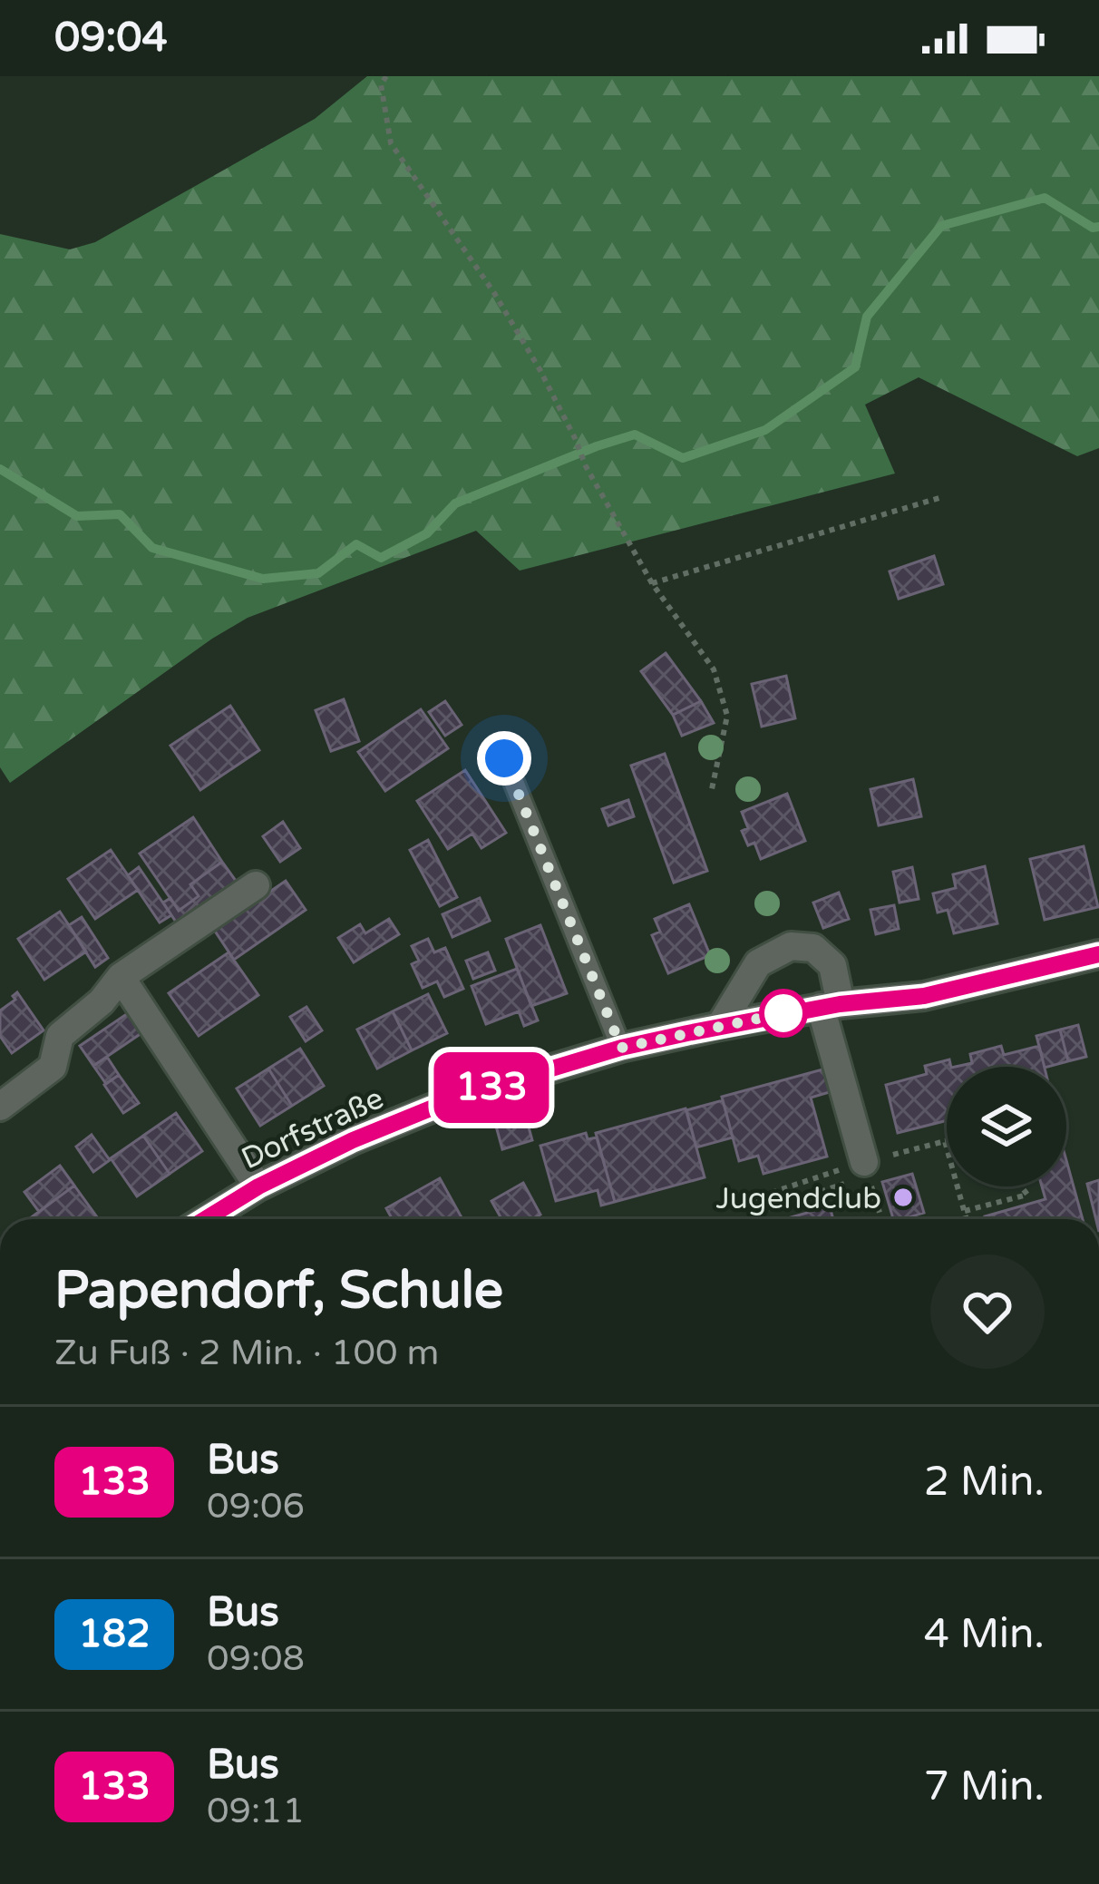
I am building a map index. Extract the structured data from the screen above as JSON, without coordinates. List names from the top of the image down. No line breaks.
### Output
{"streets":{"street":["Dorfstraße"]},"places":["Jugendclub"],"lines":["bus line 133"],"page":{"status":"09:04","on_map":"133","heading":["Papendorf, Schule","Zu Fuß · 2 Min. · 100 m"],"list":[{"mark":"133","name":"Bus","note":"09:06","value":"2 Min."},{"mark":"182","name":"Bus","note":"09:08","value":"4 Min."},{"mark":"133","name":"Bus","note":"09:11","value":"7 Min."}]}}
